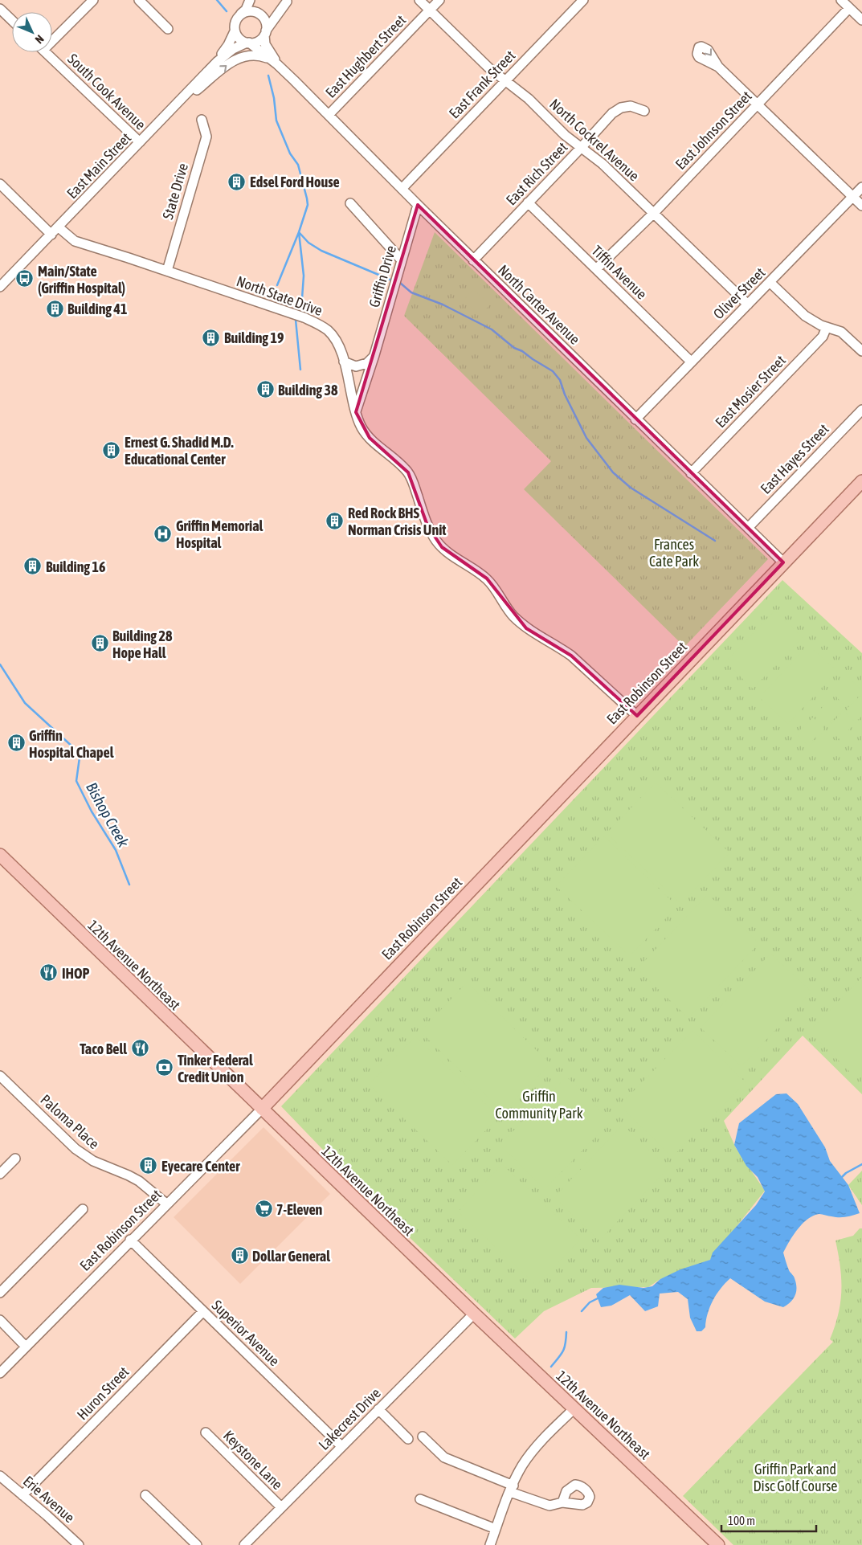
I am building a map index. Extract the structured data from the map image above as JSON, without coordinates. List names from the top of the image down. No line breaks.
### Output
{"streets":{"main road":["East Robinson Street","12th Avenue Northeast"],"street":["East Hughbert Street","East Frank Street","South Cook Avenue","East Johnson Street","North Cockrel Avenue","East Main Street","East Rich Street","State Drive","Tiffin Avenue","Griffin Drive","Oliver Street","North State Drive","North Carter Avenue","East Mosier Street","East Hayes Street","Paloma Place","Superior Avenue","Huron Street","Lakecrest Drive","Keystone Lane","Erie Avenue"]},"crossings":[["East Hughbert Street","North Cockrel Avenue"],["East Hughbert Street","North Carter Avenue"],["East Frank Street","North Cockrel Avenue"],["East Frank Street","North Carter Avenue"],["South Cook Avenue","East Main Street"],["East Johnson Street","North Cockrel Avenue"],["East Johnson Street","Tiffin Avenue"],["North Cockrel Avenue","East Rich Street"],["North Cockrel Avenue","Oliver Street"],["East Main Street","North State Drive"],["East Main Street","North Carter Avenue"],["East Rich Street","Tiffin Avenue"],["East Rich Street","North Carter Avenue"],["State Drive","North State Drive"],["Tiffin Avenue","Oliver Street"],["Griffin Drive","North State Drive"],["Griffin Drive","North Carter Avenue"],["Oliver Street","North Carter Avenue"],["North State Drive","East Robinson Street"],["North Carter Avenue","East Mosier Street"],["North Carter Avenue","East Hayes Street"],["North Carter Avenue","East Robinson Street"],["East Robinson Street","12th Avenue Northeast"],["East Robinson Street","Paloma Place"],["East Robinson Street","Superior Avenue"],["12th Avenue Northeast","Lakecrest Drive"],["Superior Avenue","Huron Street"],["Superior Avenue","Lakecrest Drive"],["Huron Street","Erie Avenue"],["Lakecrest Drive","Keystone Lane"]],"water":["Bishop Creek"],"parks":["Frances Cate Park","Griffin Community Park","Griffin Park and Disc Golf Course"],"places":{"building":["Edsel Ford House","Building 41","Building 19","Building 38","Ernest G. Shadid M.D. Educational Center","Red Rock BHS Norman Crisis Unit","Building 16","Building 28 Hope Hall","Griffin Hospital Chapel","Eyecare Center","Dollar General"],"bus stop":["Main/State (Griffin Hospital)"],"hospital":["Griffin Memorial Hospital"],"restaurant":["IHOP","Taco Bell"],"bank":["Tinker Federal Credit Union"],"supermarket":["7-Eleven"]},"scale_bar":"100 m","north":"bottom right"}
